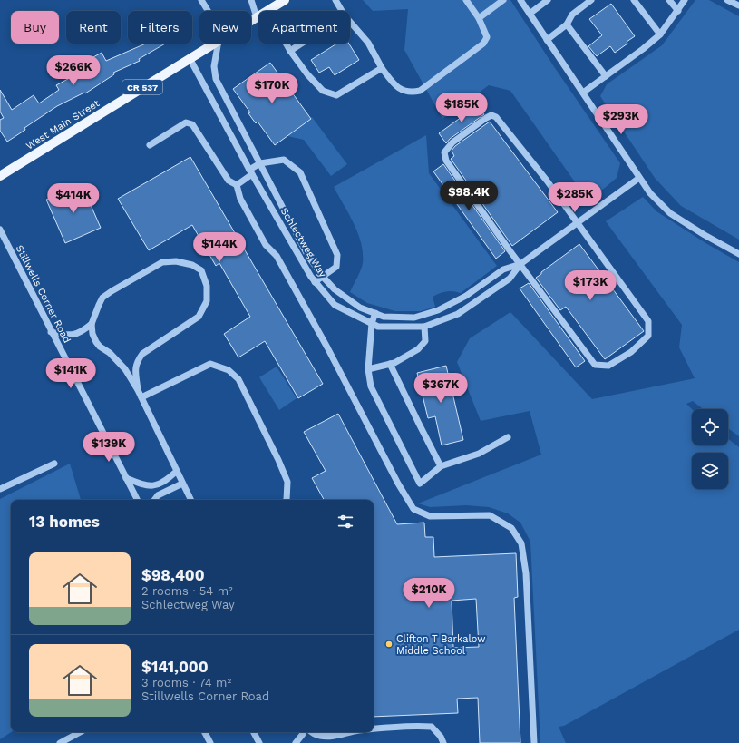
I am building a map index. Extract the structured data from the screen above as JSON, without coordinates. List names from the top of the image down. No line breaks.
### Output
{"streets":{"main road":["CR 537","West Main Street"],"street":["Schlectweg Way","Stillwells Corner Road"]},"crossings":[["West Main Street","Schlectweg Way"]],"places":["Clifton T Barkalow Middle School"],"page":{"chip":["Buy","Rent","Filters","New","Apartment"],"price":["$266K","$170K","$185K","$293K","$98.4K","$285K","$414K","$144K","$173K","$141K","$367K","$139K","$210K"],"heading":"13 homes","list":[{"name":"$98,400","note":"2 rooms · 54 m² · Schlectweg Way"},{"name":"$141,000","note":"3 rooms · 74 m² · Stillwells Corner Road"}]}}
